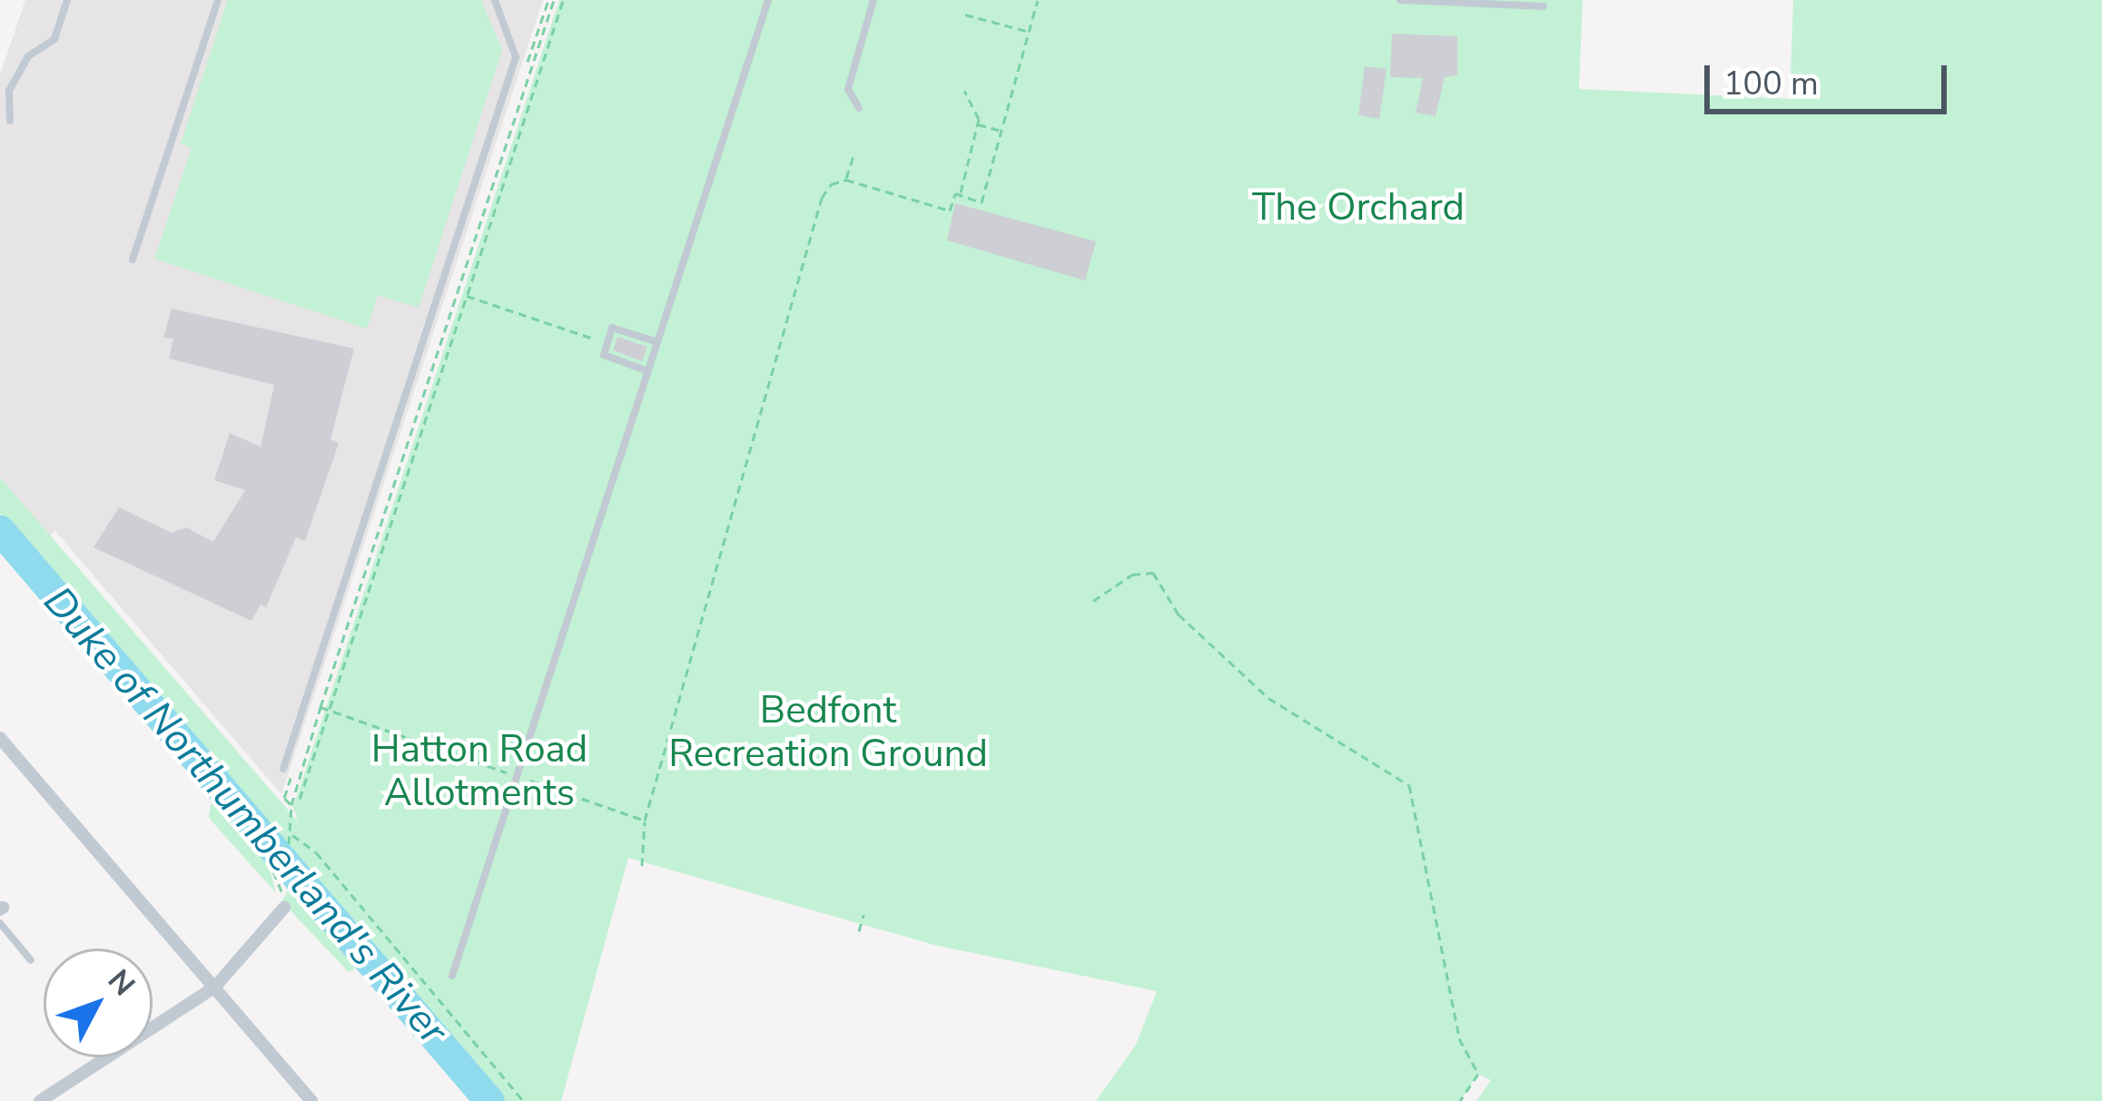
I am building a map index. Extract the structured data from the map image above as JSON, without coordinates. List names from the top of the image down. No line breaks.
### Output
{"water":["Duke of Northumberland's River"],"parks":["The Orchard","Bedfont Recreation Ground","Hatton Road Allotments"],"scale_bar":"100 m","north":"top right"}
